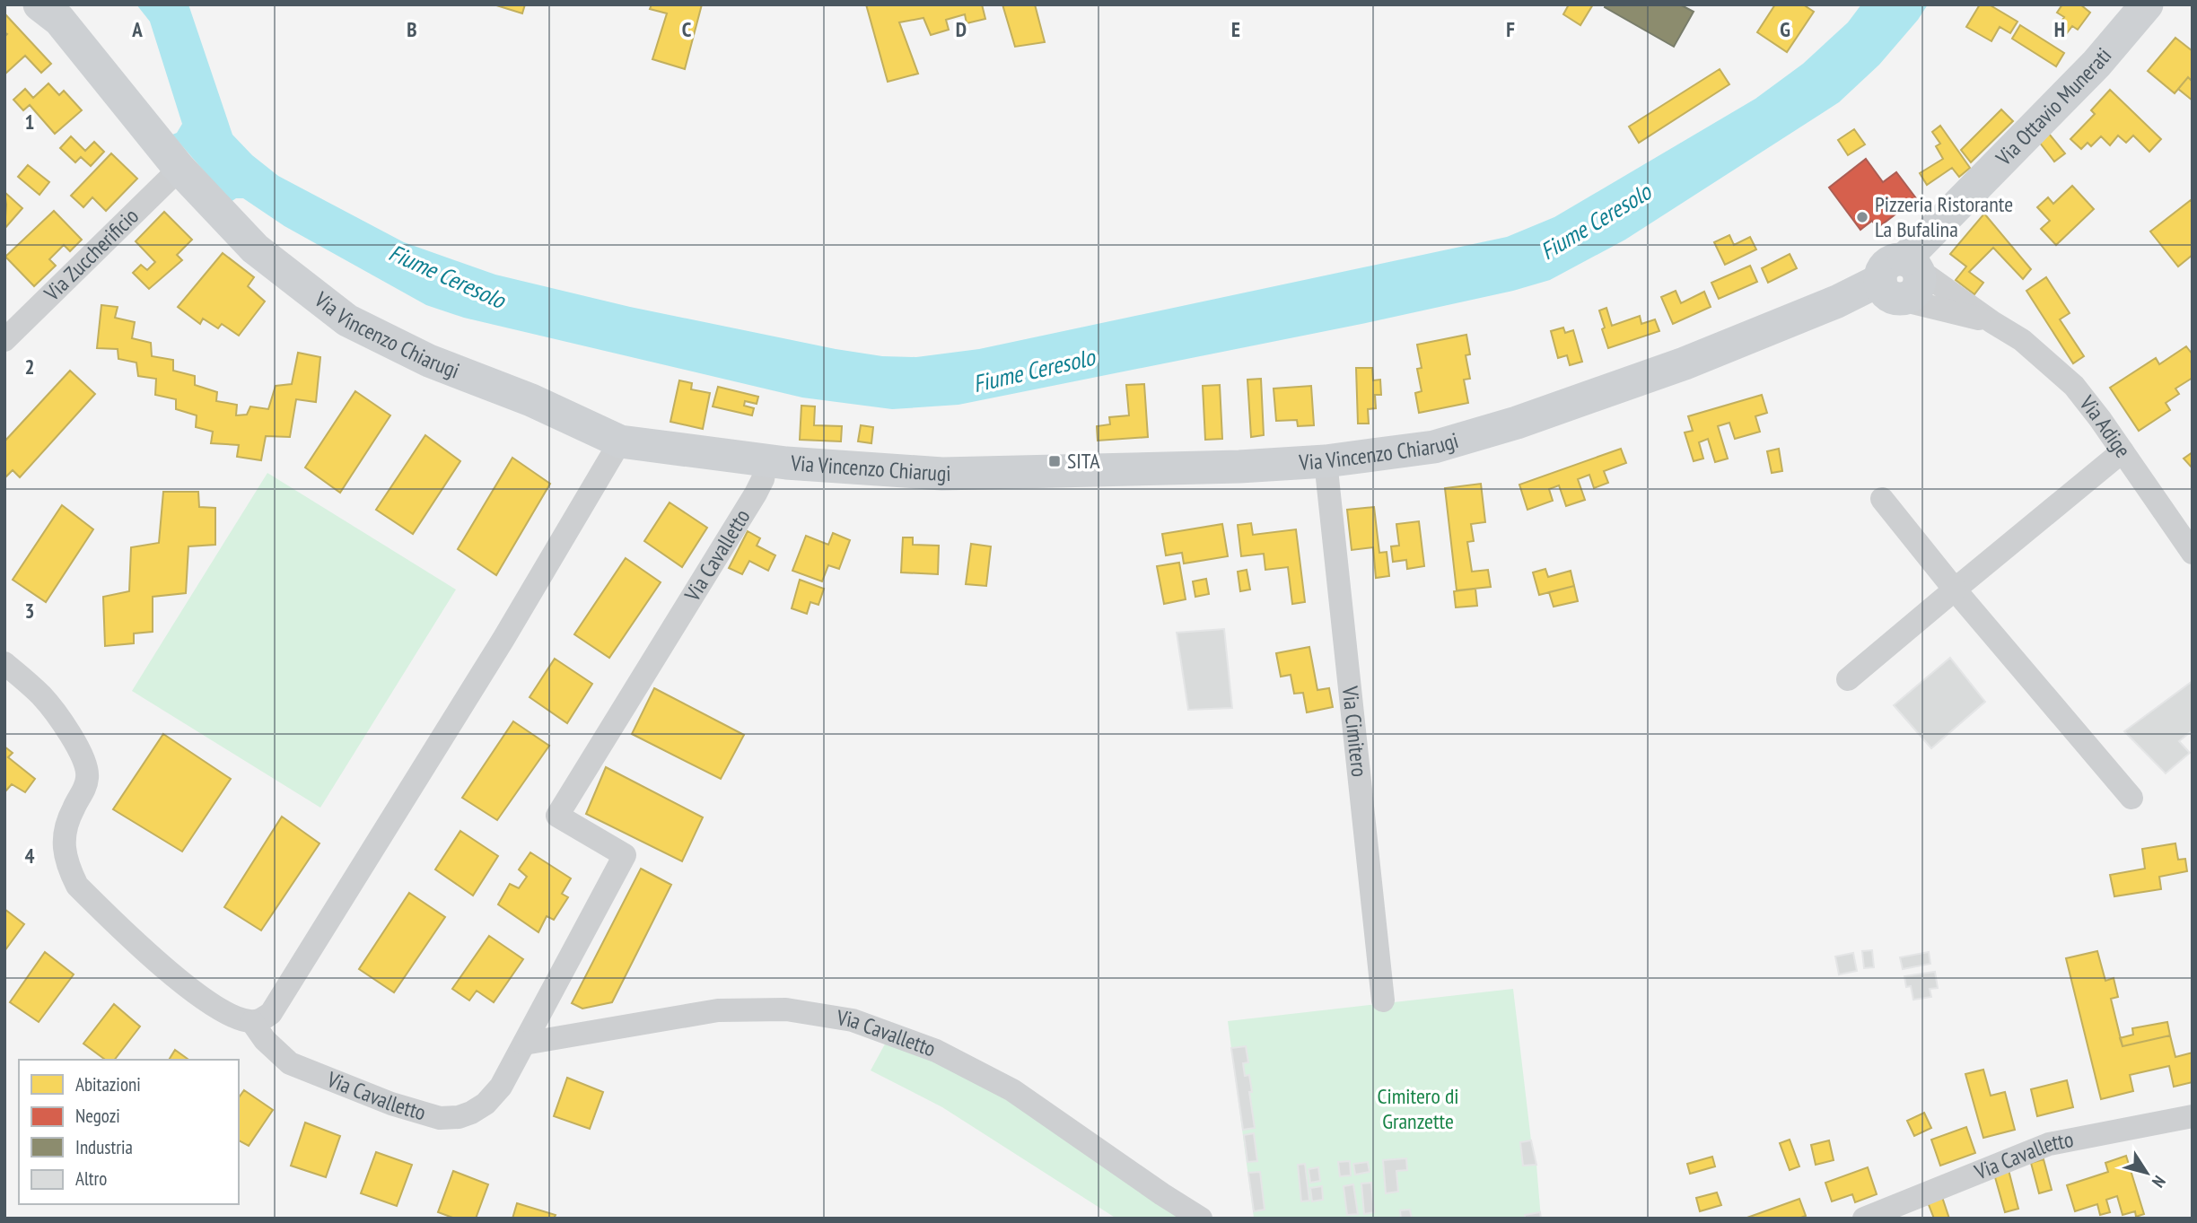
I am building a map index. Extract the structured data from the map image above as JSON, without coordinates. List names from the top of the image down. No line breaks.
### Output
{"streets":{"street":["Via Ottavio Munerati","Via Zuccherificio","Via Vincenzo Chiarugi","Via Adige","Via Cavalletto","Via Cimitero"]},"crossings":[["Via Ottavio Munerati","Via Vincenzo Chiarugi"],["Via Ottavio Munerati","Via Adige"],["Via Zuccherificio","Via Vincenzo Chiarugi"],["Via Vincenzo Chiarugi","Via Adige"],["Via Vincenzo Chiarugi","Via Cavalletto"],["Via Vincenzo Chiarugi","Via Cimitero"]],"water":["Fiume Ceresolo"],"parks":["Cimitero di Granzette"],"places":{"other":["Pizzeria Ristorante La Bufalina"],"transit":["SITA"]},"legend":["Abitazioni","Negozi","Industria","Altro"],"north":"bottom right","grid":{"columns":["A","B","C","D","E","F","G","H"],"rows":["1","2","3","4"]}}
